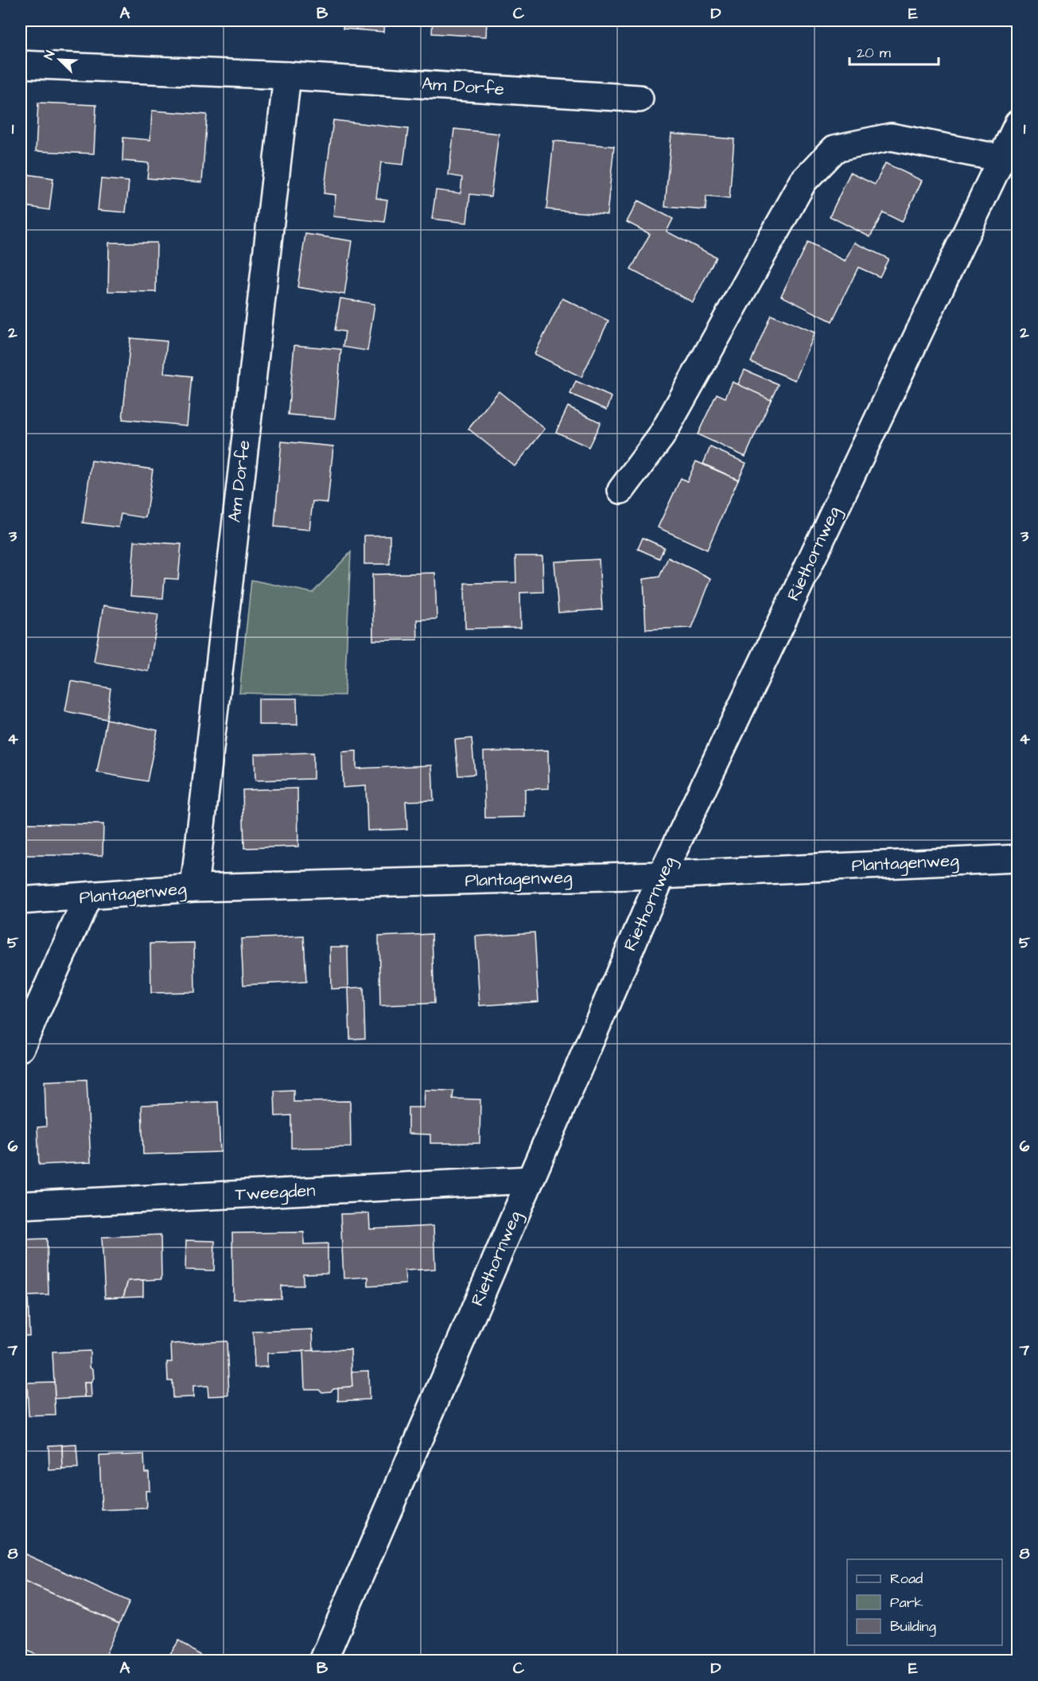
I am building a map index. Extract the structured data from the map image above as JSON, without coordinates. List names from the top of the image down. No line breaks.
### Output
{"streets":{"street":["Am Dorfe","Riethornweg","Plantagenweg","Tweegden"]},"crossings":[["Am Dorfe","Plantagenweg"],["Riethornweg","Plantagenweg"],["Riethornweg","Tweegden"]],"legend":["Road","Park","Building"],"scale_bar":"20 m","north":"top left","grid":{"columns":["A","B","C","D","E"],"rows":["1","2","3","4","5","6","7","8"]}}
